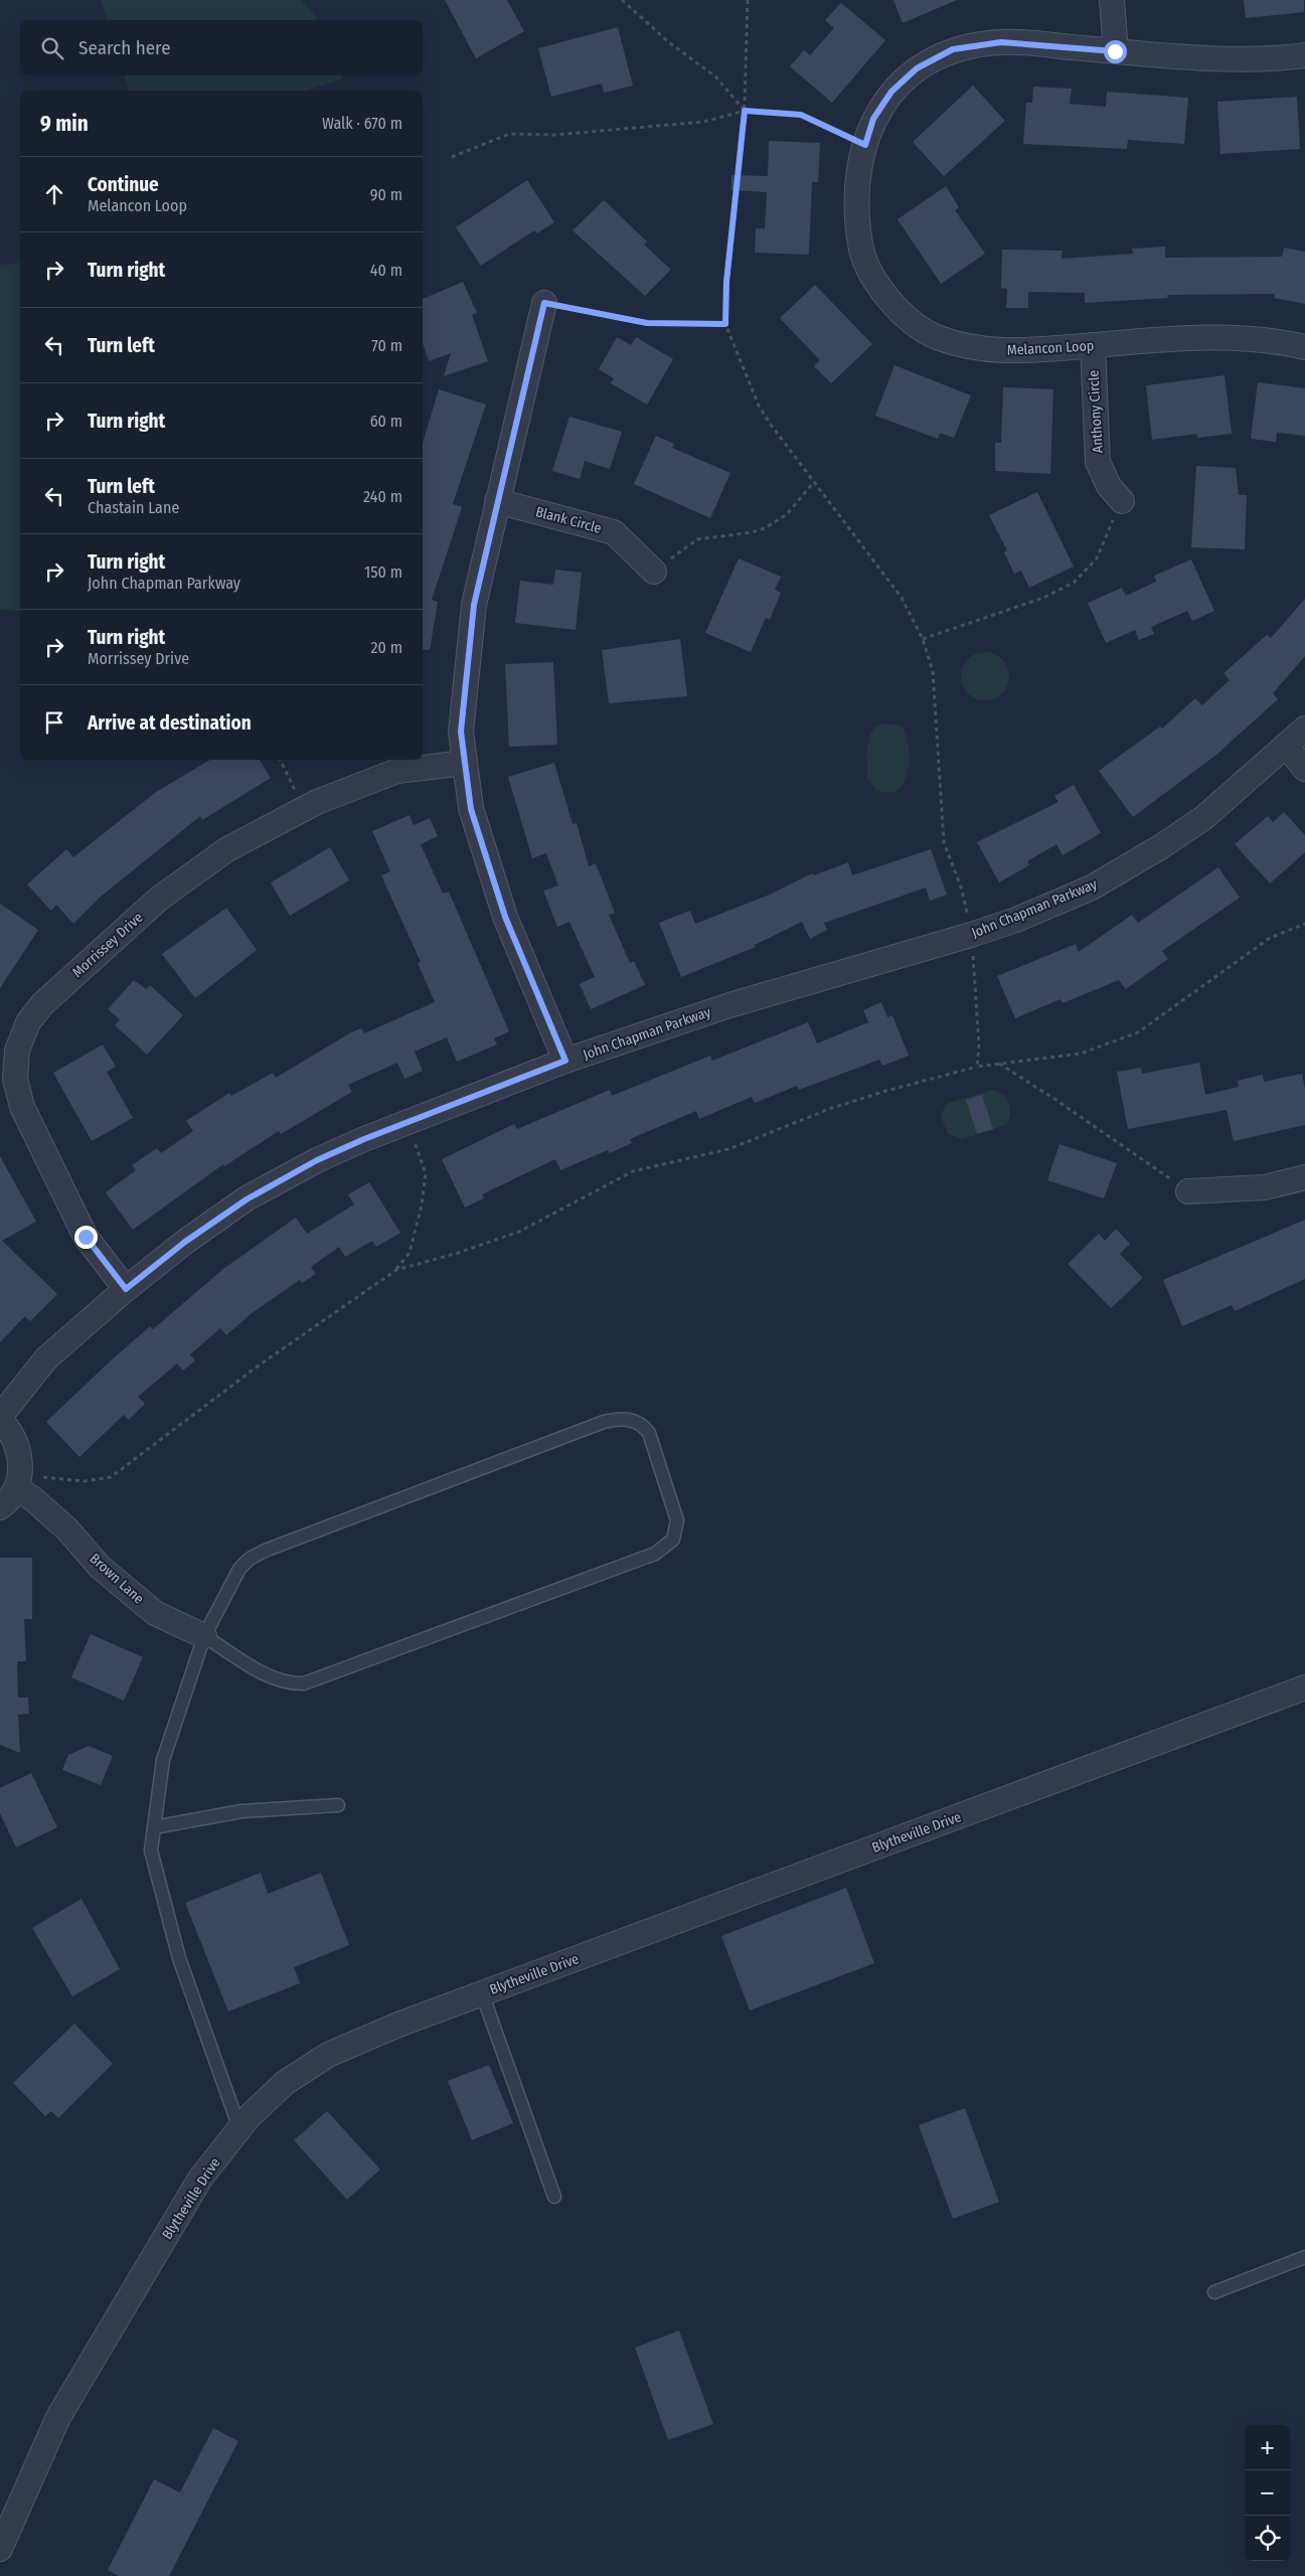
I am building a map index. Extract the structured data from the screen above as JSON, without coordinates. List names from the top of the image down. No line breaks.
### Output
{"streets":{"street":["Melancon Loop","Anthony Circle","Blank Circle","John Chapman Parkway","Morrissey Drive","Brown Lane","Blytheville Drive"]},"crossings":[["Melancon Loop","Anthony Circle"],["John Chapman Parkway","Morrissey Drive"]],"page":{"search":"Search here","heading":["9 min","Walk · 670 m"],"list":[["Continue","Melancon Loop","90 m"],["Turn right","40 m"],["Turn left","70 m"],["Turn right","60 m"],["Turn left","Chastain Lane","240 m"],["Turn right","John Chapman Parkway","150 m"],["Turn right","Morrissey Drive","20 m"],"Arrive at destination"],"map_buttons":["+","−"]}}
